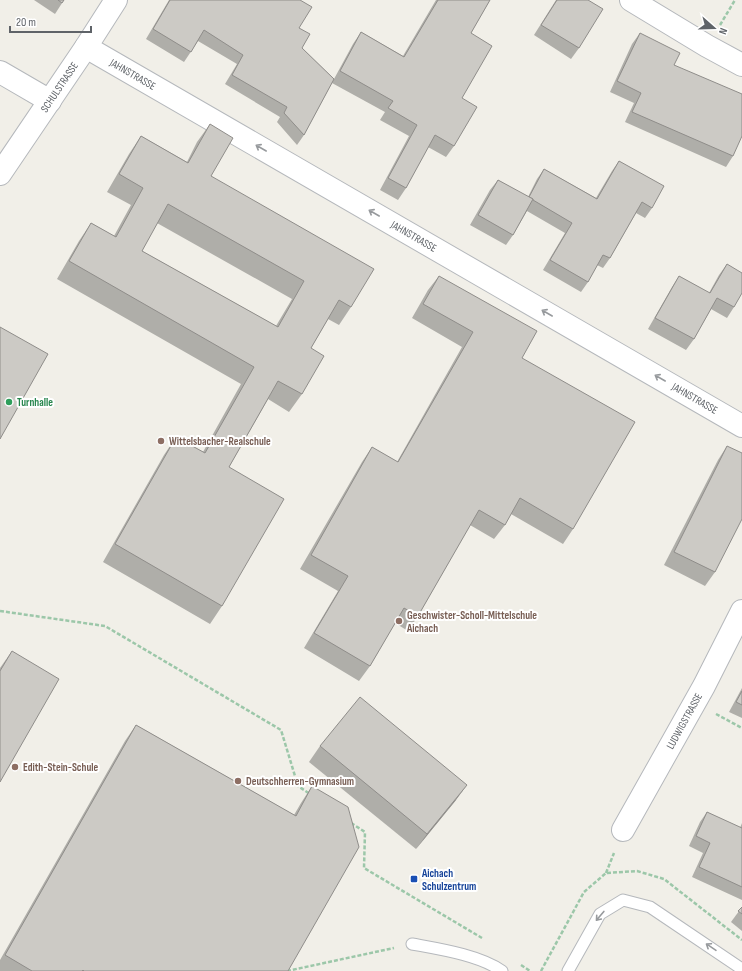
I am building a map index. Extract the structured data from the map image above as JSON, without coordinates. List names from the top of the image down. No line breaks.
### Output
{"streets":{"street":["JAHNSTRASSE","SCHULSTRASSE","LUDWIGSTRASSE"]},"crossings":[["JAHNSTRASSE","SCHULSTRASSE"]],"one_way":["JAHNSTRASSE"],"places":{"other":["Turnhalle","Wittelsbacher-Realschule","Geschwister-Scholl-Mittelschule Aichach","Edith-Stein-Schule","Deutschherren-Gymnasium"],"transit":["Aichach Schulzentrum"]},"scale_bar":"20 m","north":"right"}
